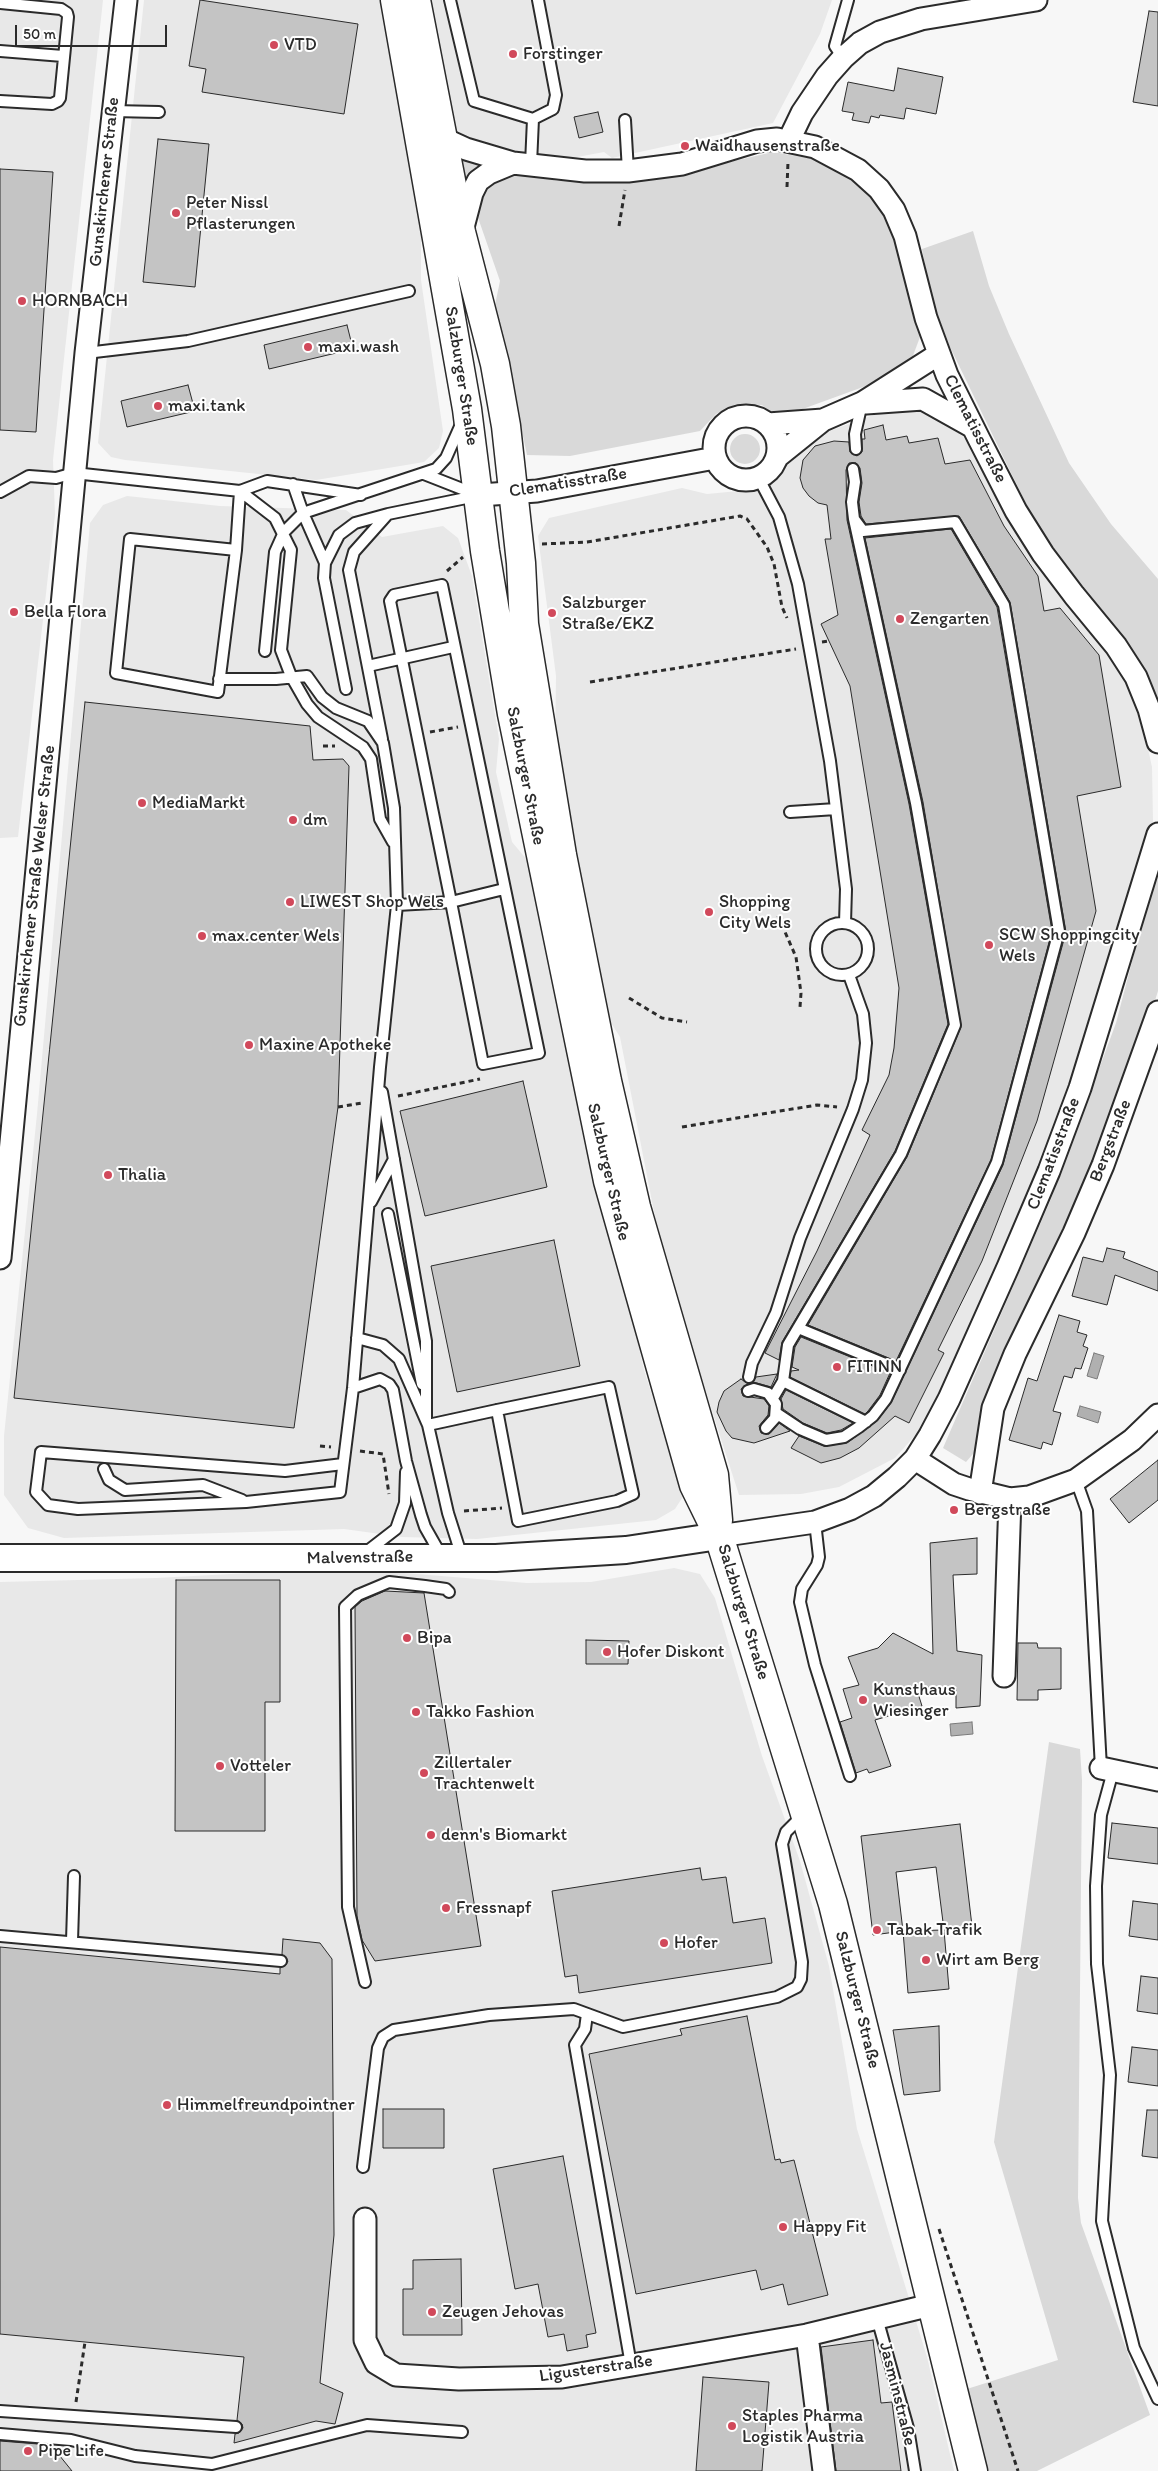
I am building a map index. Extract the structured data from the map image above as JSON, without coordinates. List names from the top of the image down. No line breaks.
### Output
{"streets":{"main road":["Salzburger Straße"],"street":["Gunskirchener Straße","Clematisstraße","Gunskirchener Straße Welser Straße","Bergstraße","Malvenstraße","Ligusterstraße"],"lane":["Jasminstraße"]},"crossings":[["Gunskirchener Straße","Gunskirchener Straße Welser Straße"],["Salzburger Straße","Clematisstraße"],["Salzburger Straße","Malvenstraße"],["Salzburger Straße","Ligusterstraße"],["Clematisstraße","Malvenstraße"],["Ligusterstraße","Jasminstraße"]],"places":["VTD","Forstinger","Waidhausenstraße","Peter Nissl Pflasterungen","HORNBACH","maxi.wash","maxi.tank","Bella Flora","Salzburger Straße/EKZ","Zengarten","MediaMarkt","dm","LIWEST Shop Wels","Shopping City Wels","max.center Wels","SCW Shoppingcity Wels","Maxine Apotheke","Thalia","FITINN","Bergstraße","Bipa","Hofer Diskont","Kunsthaus Wiesinger","Takko Fashion","Votteler","Zillertaler Trachtenwelt","denn's Biomarkt","Fressnapf","Tabak Trafik","Hofer","Wirt am Berg","Himmelfreundpointner","Happy Fit","Zeugen Jehovas","Staples Pharma Logistik Austria","Pipe Life"],"scale_bar":"50 m"}
